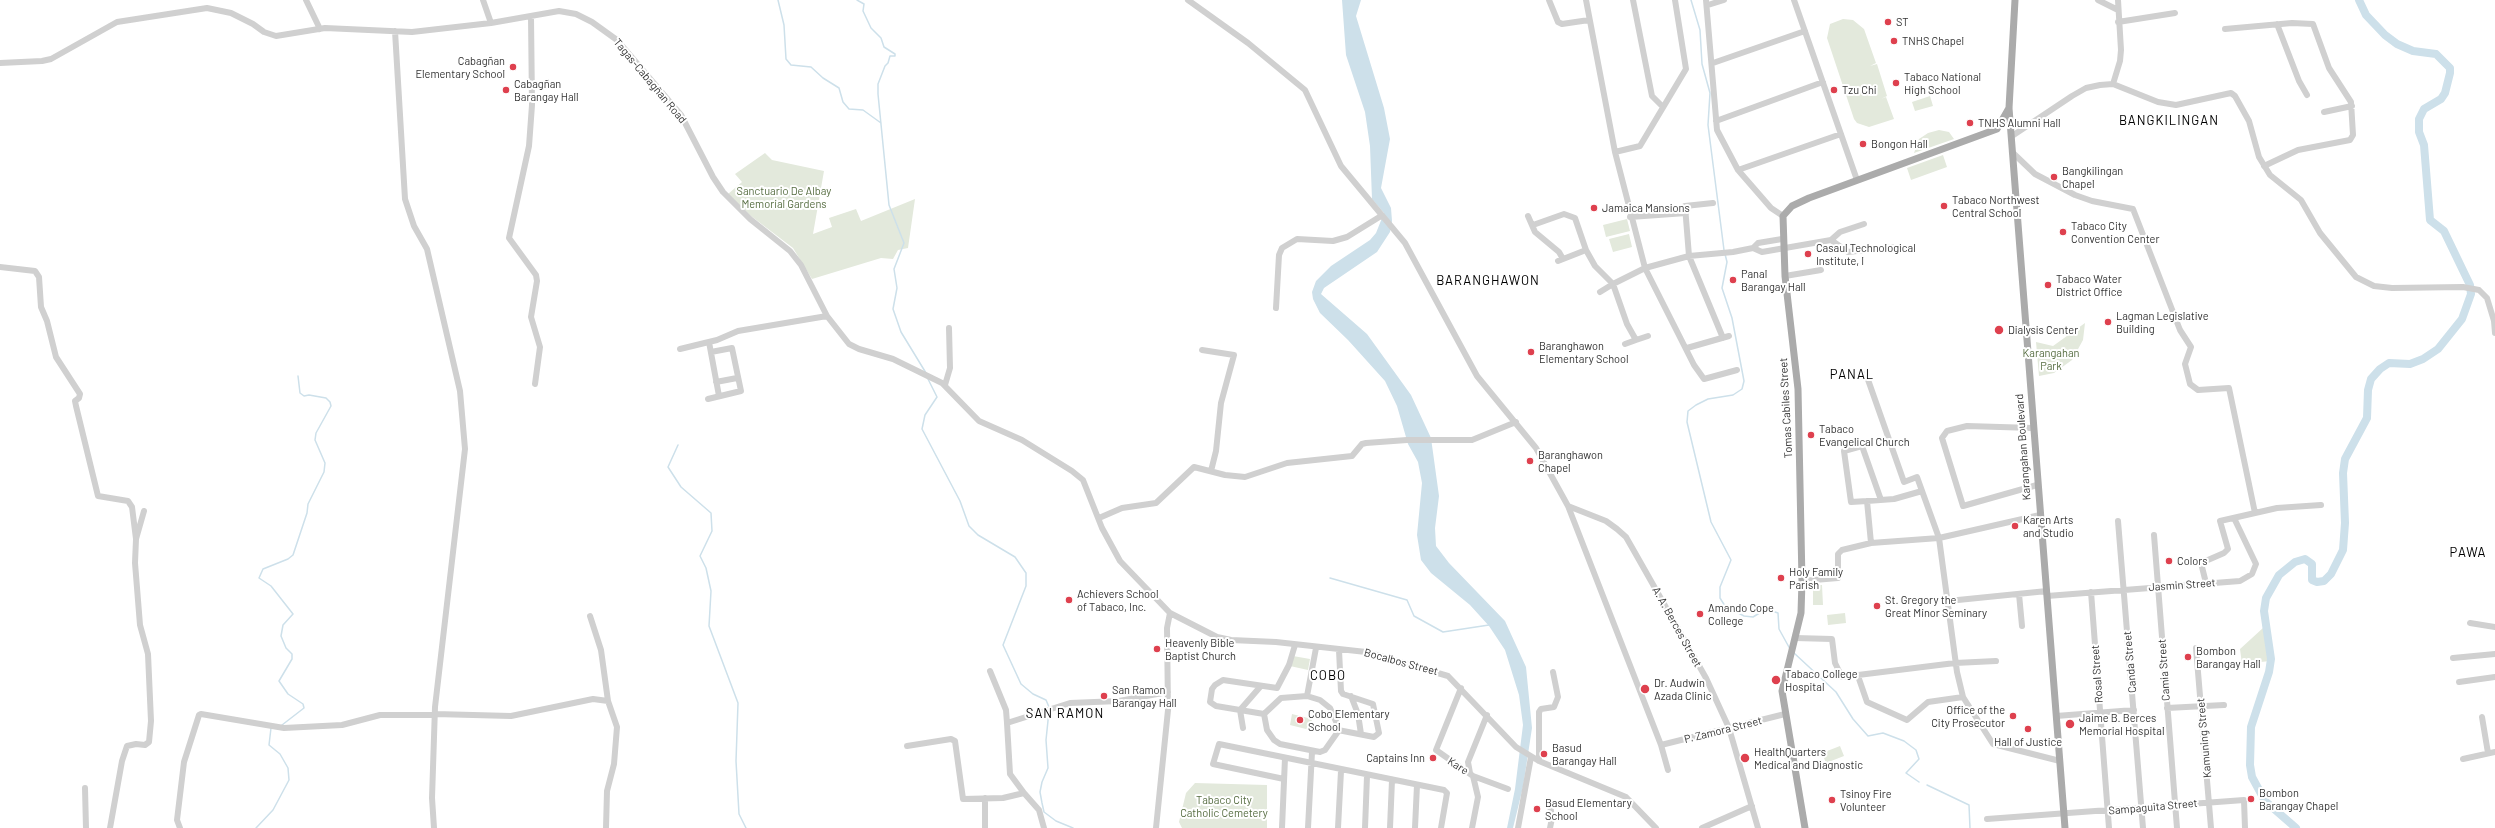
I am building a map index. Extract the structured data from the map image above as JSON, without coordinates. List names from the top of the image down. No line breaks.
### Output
{"streets":{"main road":["Tomas Cabiles Street","Karangahan Boulevard"],"street":["Tagas-Cabagñan Road","Jasmin Street","A. A. Berces Street","Bocalbos Street","Canda Street","Camia Street","Rosal Street","P. Zamora Street","Kamuning Street","Kare","Sampaguita Street"]},"crossings":[["Tagas-Cabagñan Road","Bocalbos Street"],["Tomas Cabiles Street","P. Zamora Street"],["Karangahan Boulevard","Jasmin Street"],["Karangahan Boulevard","Sampaguita Street"],["Jasmin Street","Canda Street"],["Jasmin Street","Camia Street"],["Jasmin Street","Rosal Street"],["A. A. Berces Street","P. Zamora Street"],["Bocalbos Street","Kare"],["Canda Street","Sampaguita Street"],["Camia Street","Sampaguita Street"],["Rosal Street","Sampaguita Street"],["Kamuning Street","Sampaguita Street"]],"districts":["BANGKILINGAN","BARANGHAWON","PANAL","PAWA","COBO","SAN RAMON"],"parks":["Sanctuario De Albay Memorial Gardens","Karangahan Park","Tabaco City Catholic Cemetery"],"places":["ST","TNHS Chapel","Cabagñan Elementary School","Tabaco National High School","Cabagñan Barangay Hall","Tzu Chi","TNHS Alumni Hall","Bongon Hall","Bangkilingan Chapel","Tabaco Northwest Central School","Jamaica Mansions","Tabaco City Convention Center","Casaul Technological Institute, I","Panal Barangay Hall","Tabaco Water District Office","Lagman Legislative Building","Dialysis Center","Baranghawon Elementary School","Tabaco Evangelical Church","Baranghawon Chapel","Karen Arts and Studio","Colors","Holy Family Parish","Achievers School of Tabaco, Inc.","St. Gregory the Great Minor Seminary","Amando Cope College","Heavenly Bible Baptist Church","Bombon Barangay Hall","Tabaco College Hospital","Dr. Audwin Azada Clinic","San Ramon Barangay Hall","Office of the City Prosecutor","Cobo Elementary School","Jaime B. Berces Memorial Hospital","Hall of Justice","Basud Barangay Hall","Captains Inn","HealthQuarters Medical and Diagnostic","Bombon Barangay Chapel","Tsinoy Fire Volunteer","Basud Elementary School"]}
